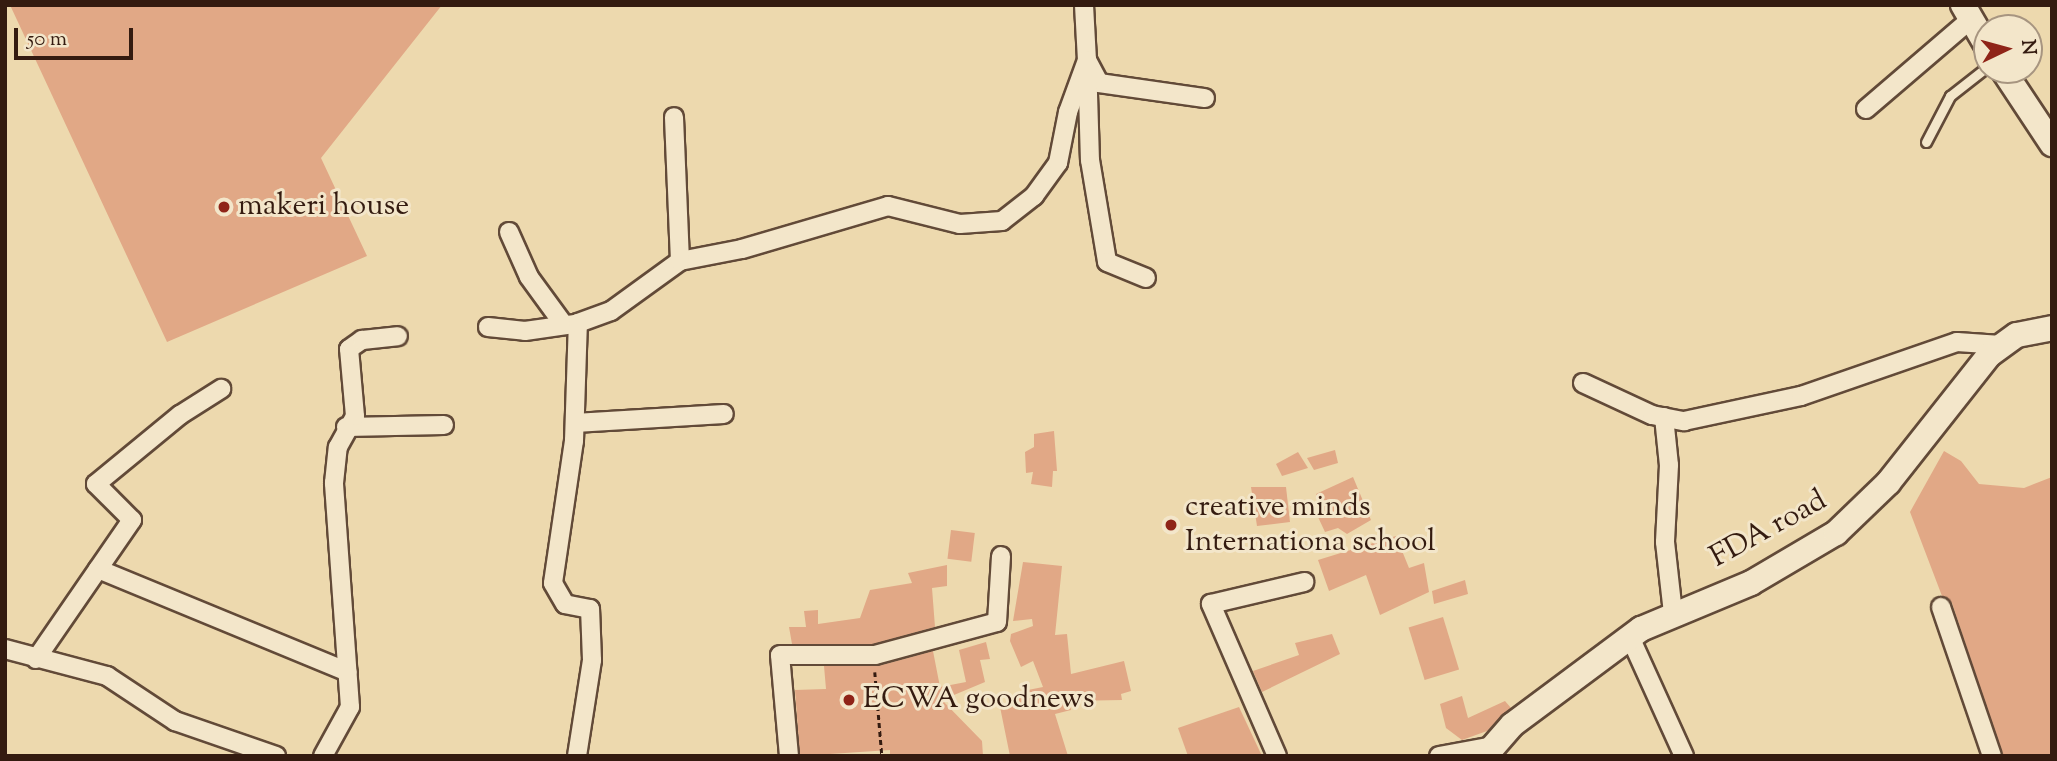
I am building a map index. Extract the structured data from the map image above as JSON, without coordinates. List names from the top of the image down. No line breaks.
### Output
{"streets":{"street":["FDA road"]},"places":["makeri house","creative minds Internationa school","ECWA goodnews"],"scale_bar":"50 m","north":"right"}
